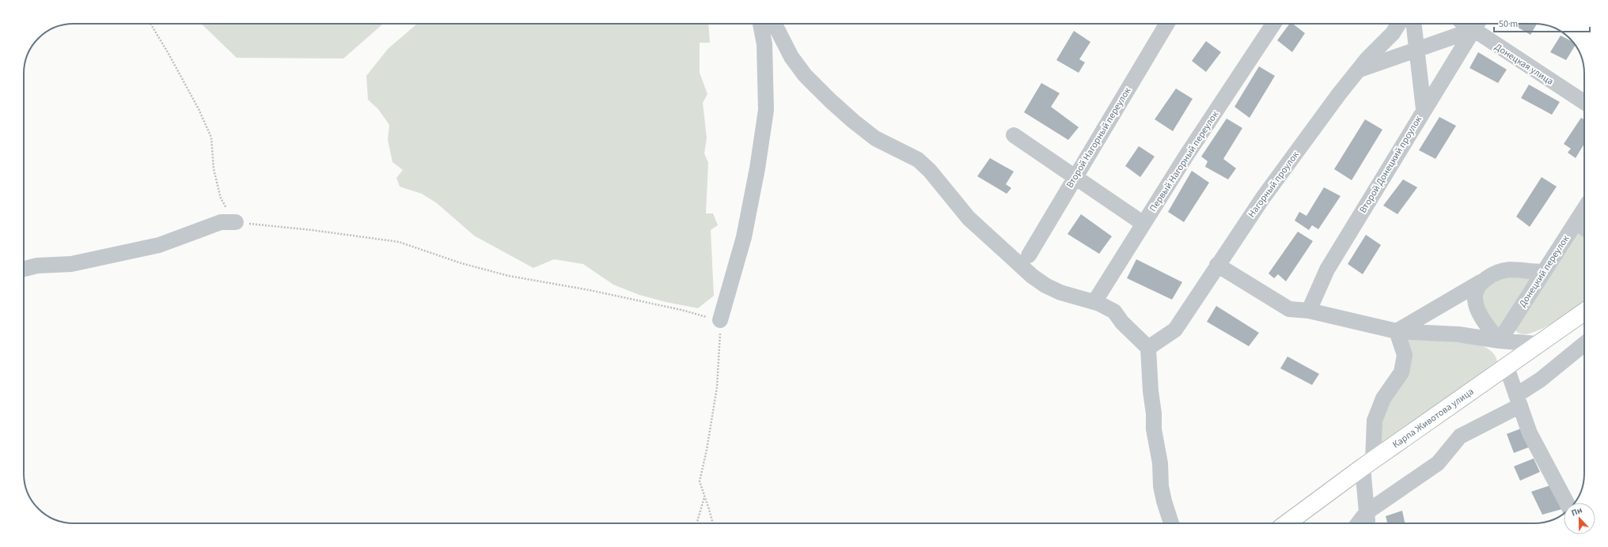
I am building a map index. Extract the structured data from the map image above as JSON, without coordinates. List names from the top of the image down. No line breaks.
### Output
{"streets":{"main road":["Карпа Животова улица"],"street":["Донецкая улица","Второй Нагорный переулок","Первый Нагорный переулок","Второй Донецкий проулок","Нагорный проулок","Донецкий переулок"]},"crossings":[["Донецкая улица","Второй Донецкий проулок"]],"scale_bar":"50 m","north":"top"}
